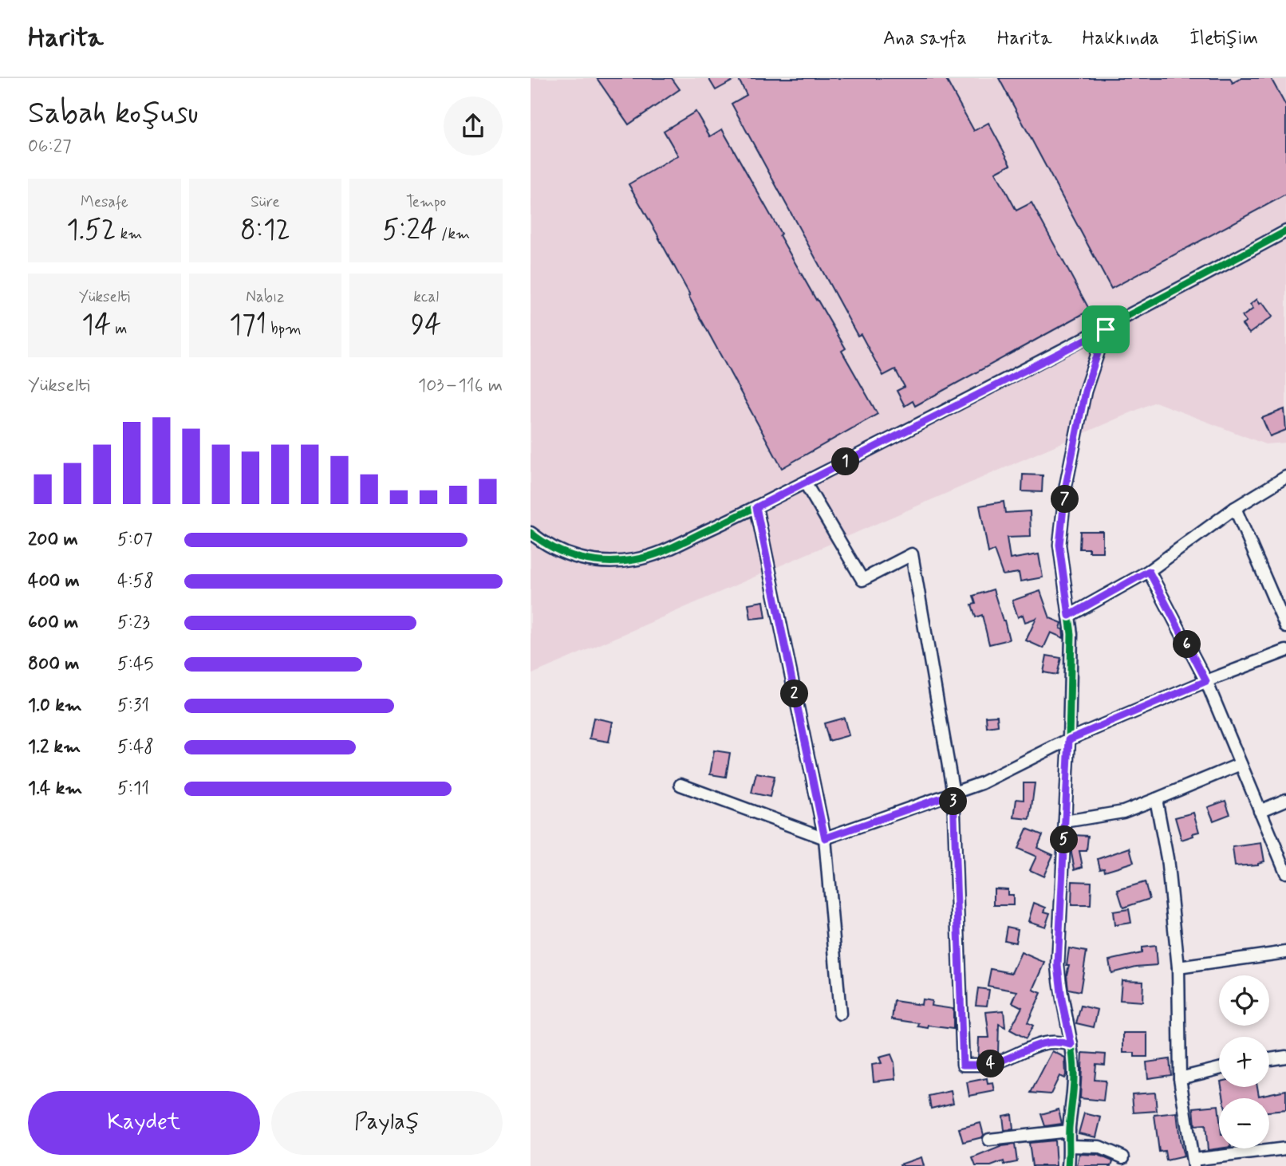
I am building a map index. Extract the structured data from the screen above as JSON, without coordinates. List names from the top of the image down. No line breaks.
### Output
{"page":{"header":"Harita","nav":["Ana sayfa","Harita","Hakkında","İletişim"],"heading":["Sabah koşusu","06:27"],"stats":[["Mesafe","1.52 km"],["Süre","8:12"],["Tempo","5:24 /km"],["Yükselti","14 m"],["Nabız","171 bpm"],["kcal","94"]],"chart":["Yükselti","103–116 m"],"pins":["1","7","6","2","3","5","4"],"list":[{"name":"200 m","note":"5:07"},{"name":"400 m","note":"4:58"},{"name":"600 m","note":"5:23"},{"name":"800 m","note":"5:45"},{"name":"1.0 km","note":"5:31"},{"name":"1.2 km","note":"5:48"},{"name":"1.4 km","note":"5:11"}],"map_buttons":["+","−"],"buttons":["Kaydet","Paylaş"]}}
